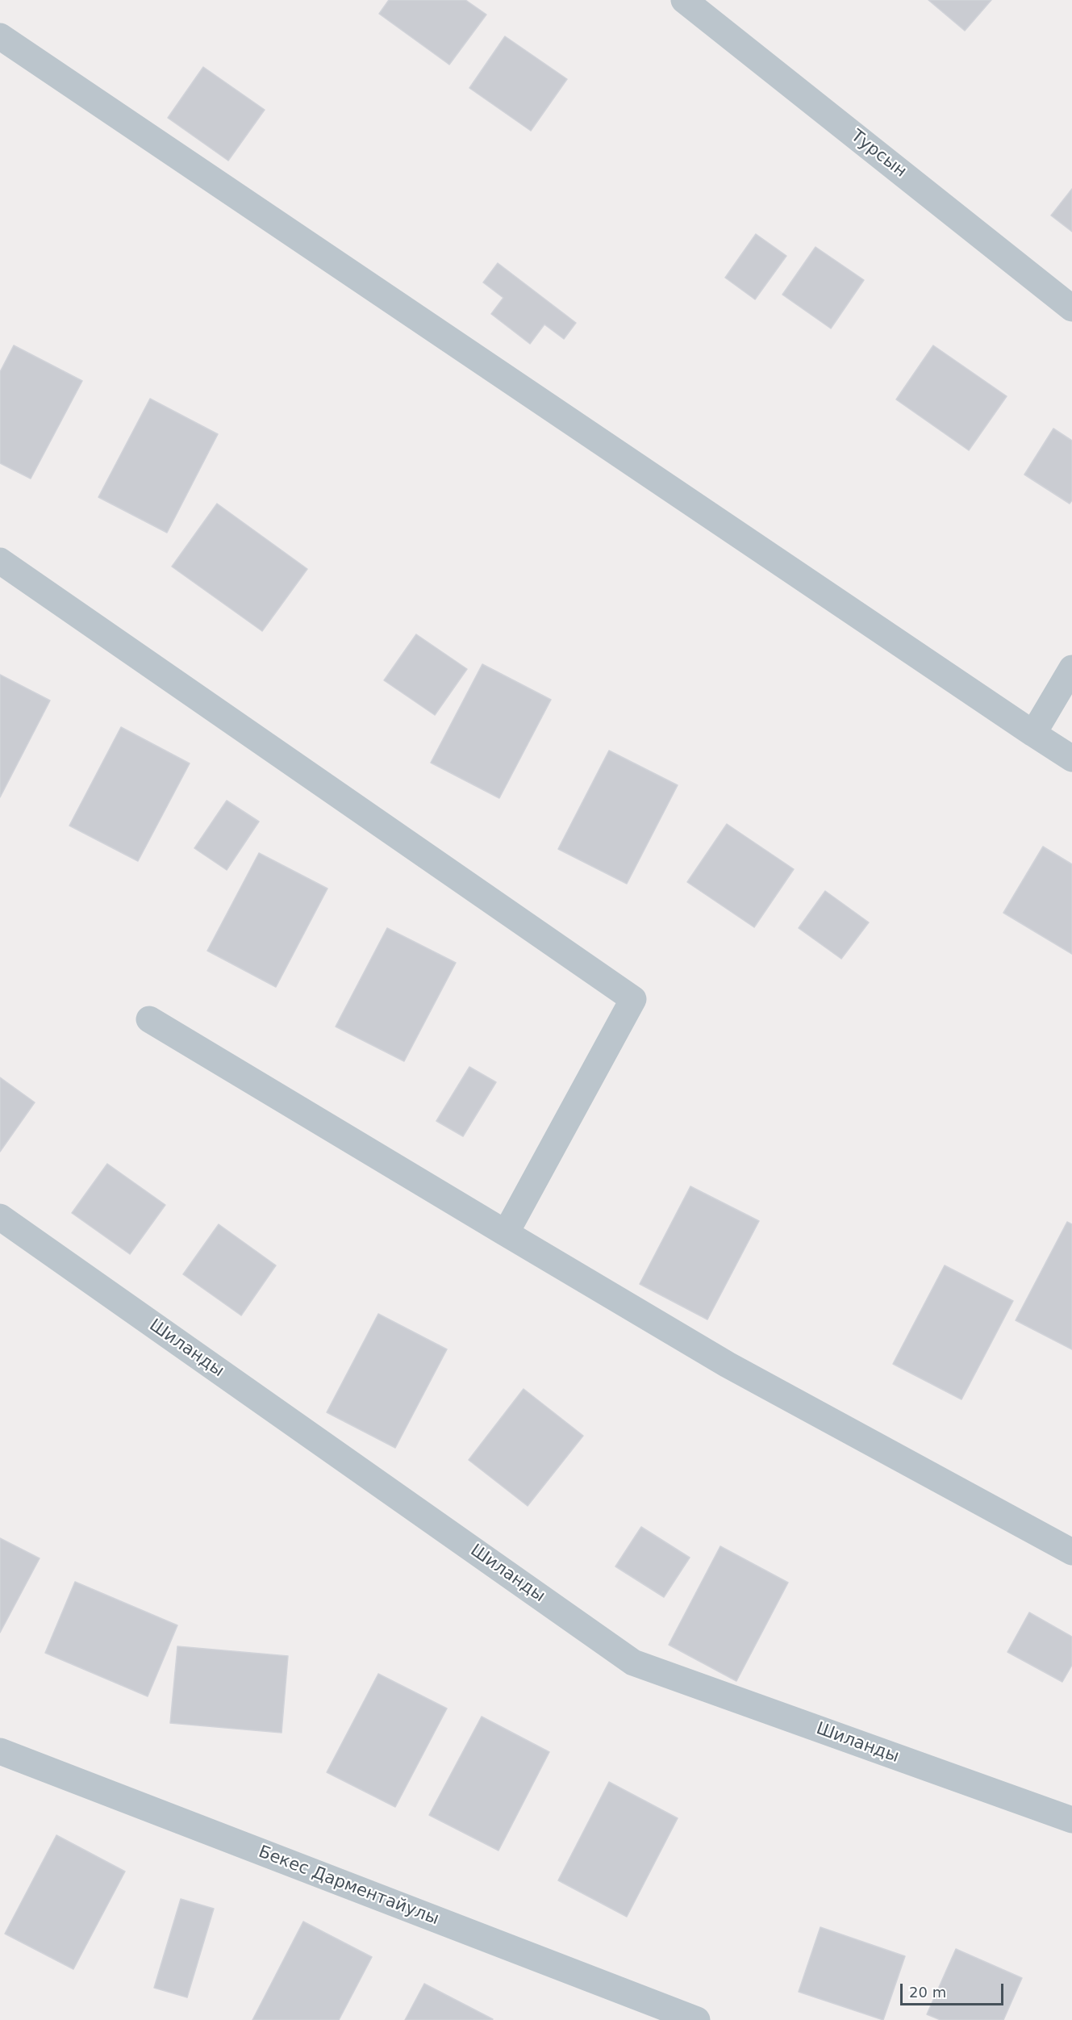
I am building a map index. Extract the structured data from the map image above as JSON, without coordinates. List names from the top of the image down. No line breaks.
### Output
{"streets":{"street":["Турсын","Шиланды","Бекес Дарментайулы"]},"scale_bar":"20 m"}
